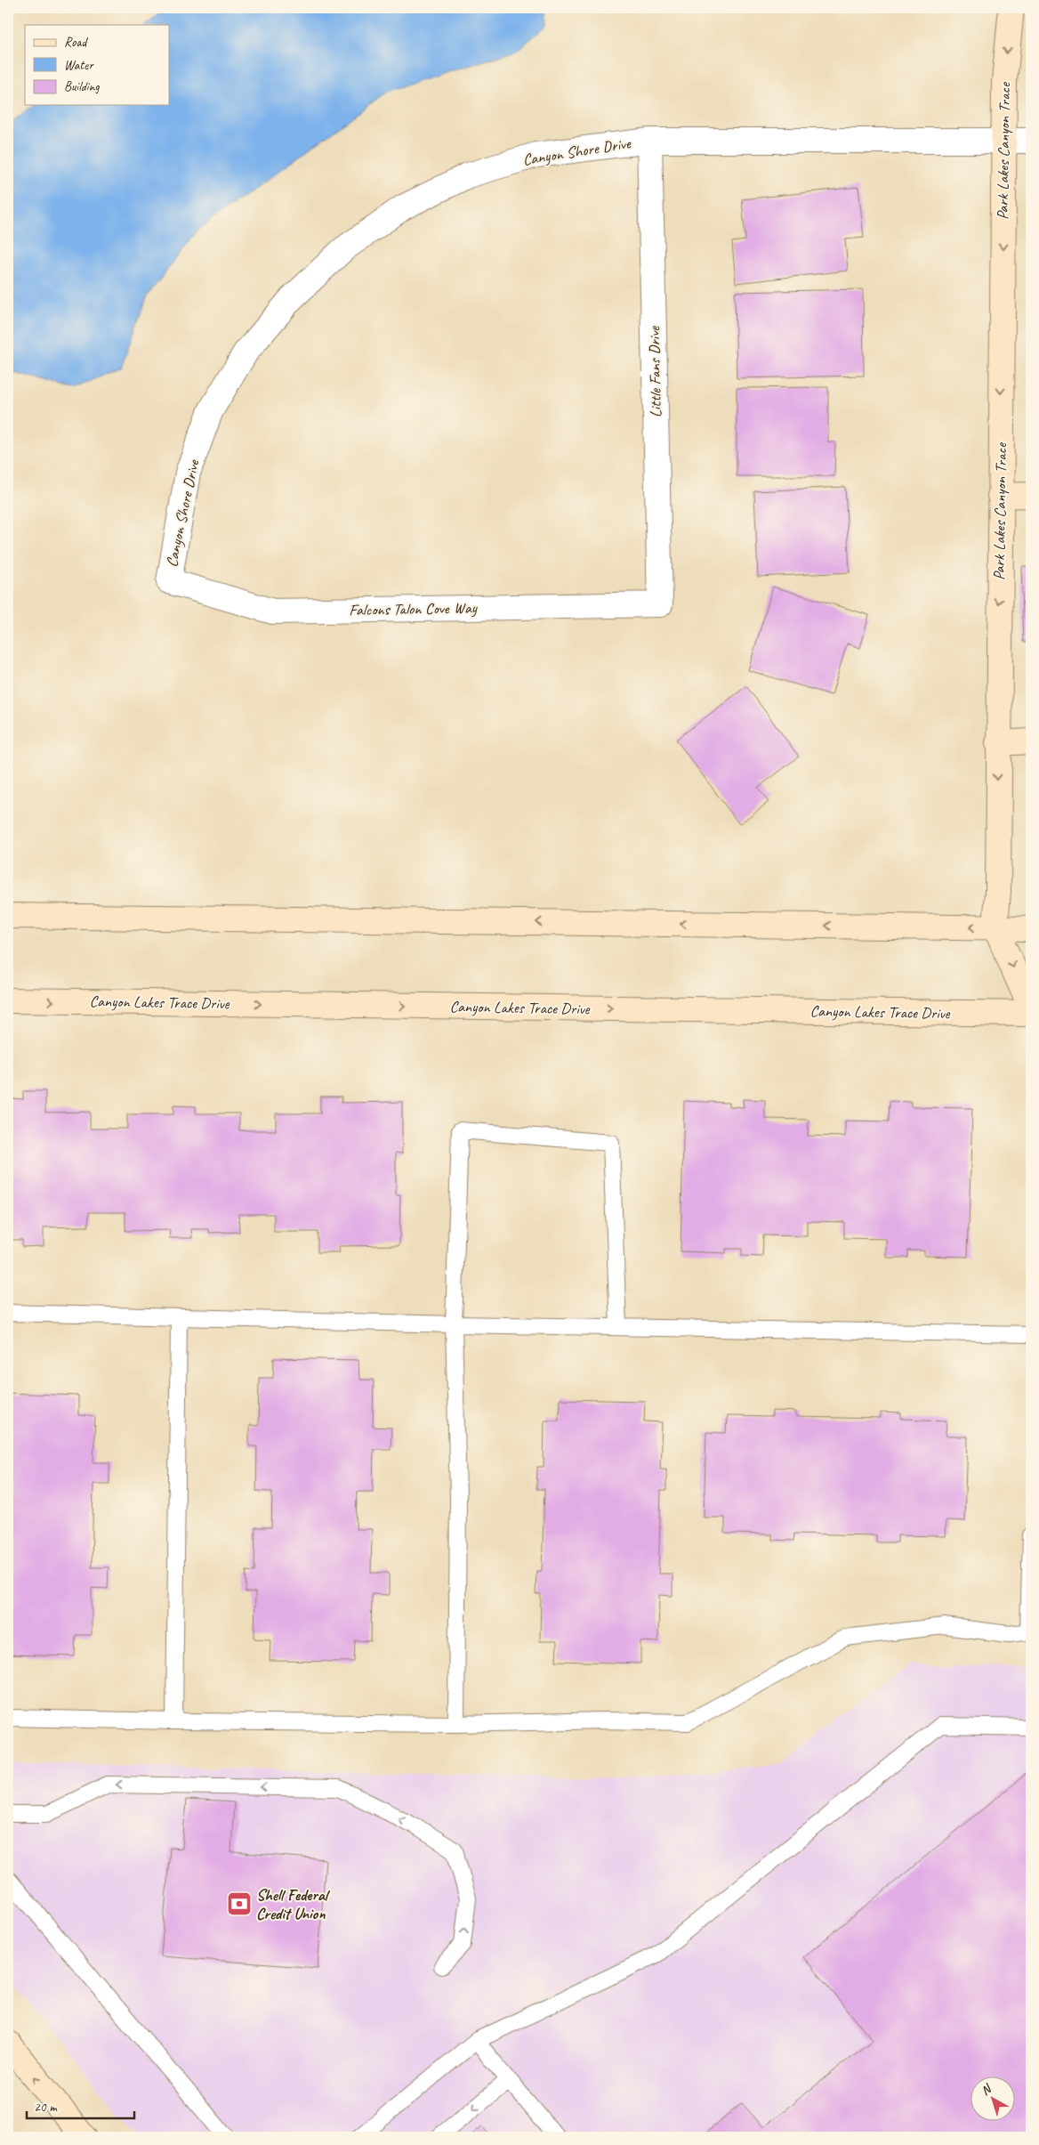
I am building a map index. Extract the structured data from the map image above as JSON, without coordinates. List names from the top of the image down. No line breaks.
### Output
{"streets":{"street":["Canyon Shore Drive","Park Lakes Canyon Trace","Little Fans Drive","Falcons Talon Cove Way","Canyon Lakes Trace Drive"]},"crossings":[["Canyon Shore Drive","Park Lakes Canyon Trace"],["Canyon Shore Drive","Little Fans Drive"],["Canyon Shore Drive","Falcons Talon Cove Way"],["Little Fans Drive","Falcons Talon Cove Way"]],"one_way":["Park Lakes Canyon Trace"],"places":{"bank":["Shell Federal Credit Union"]},"legend":["Road","Water","Building"],"scale_bar":"20 m","north":"top left"}
